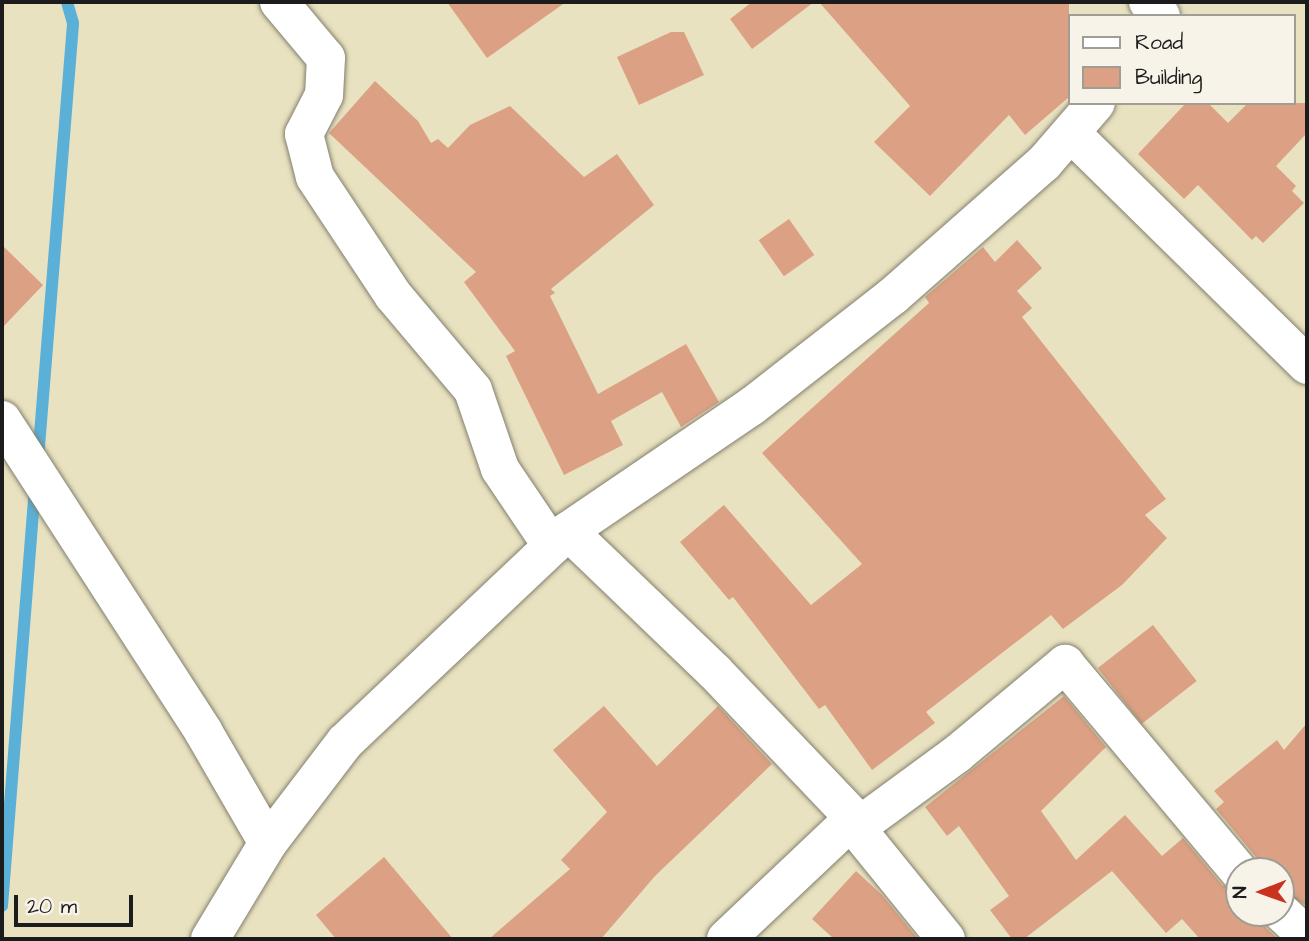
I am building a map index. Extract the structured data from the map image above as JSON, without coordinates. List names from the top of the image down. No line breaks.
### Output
{"legend":["Road","Building"],"scale_bar":"20 m","north":"left"}
